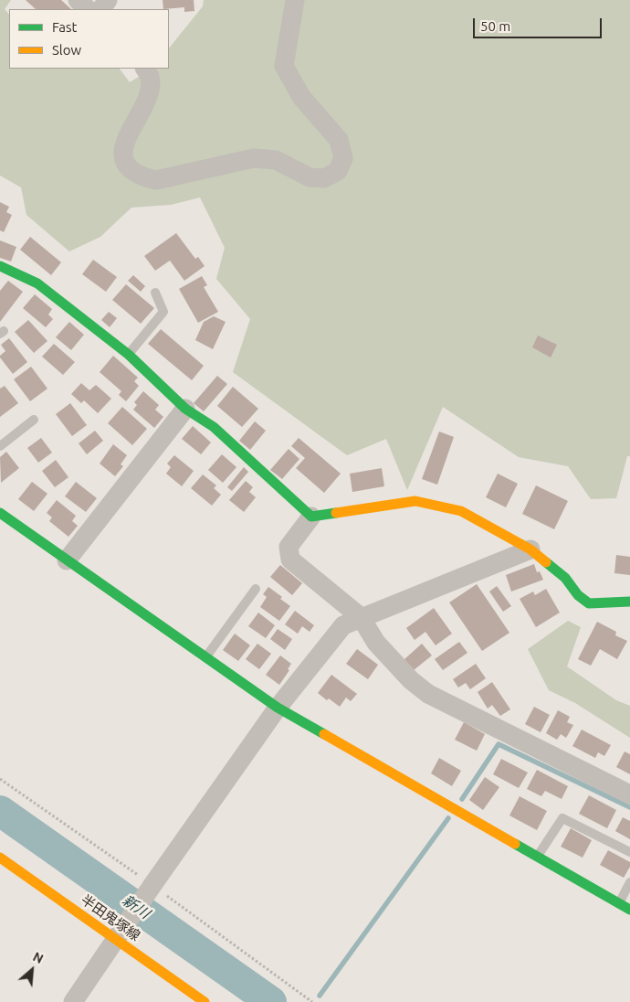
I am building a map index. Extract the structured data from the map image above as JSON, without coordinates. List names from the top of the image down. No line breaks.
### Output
{"streets":{"street":["半田鬼塚線"]},"water":["新川"],"legend":["Fast","Slow"],"scale_bar":"50 m","north":"top right"}
